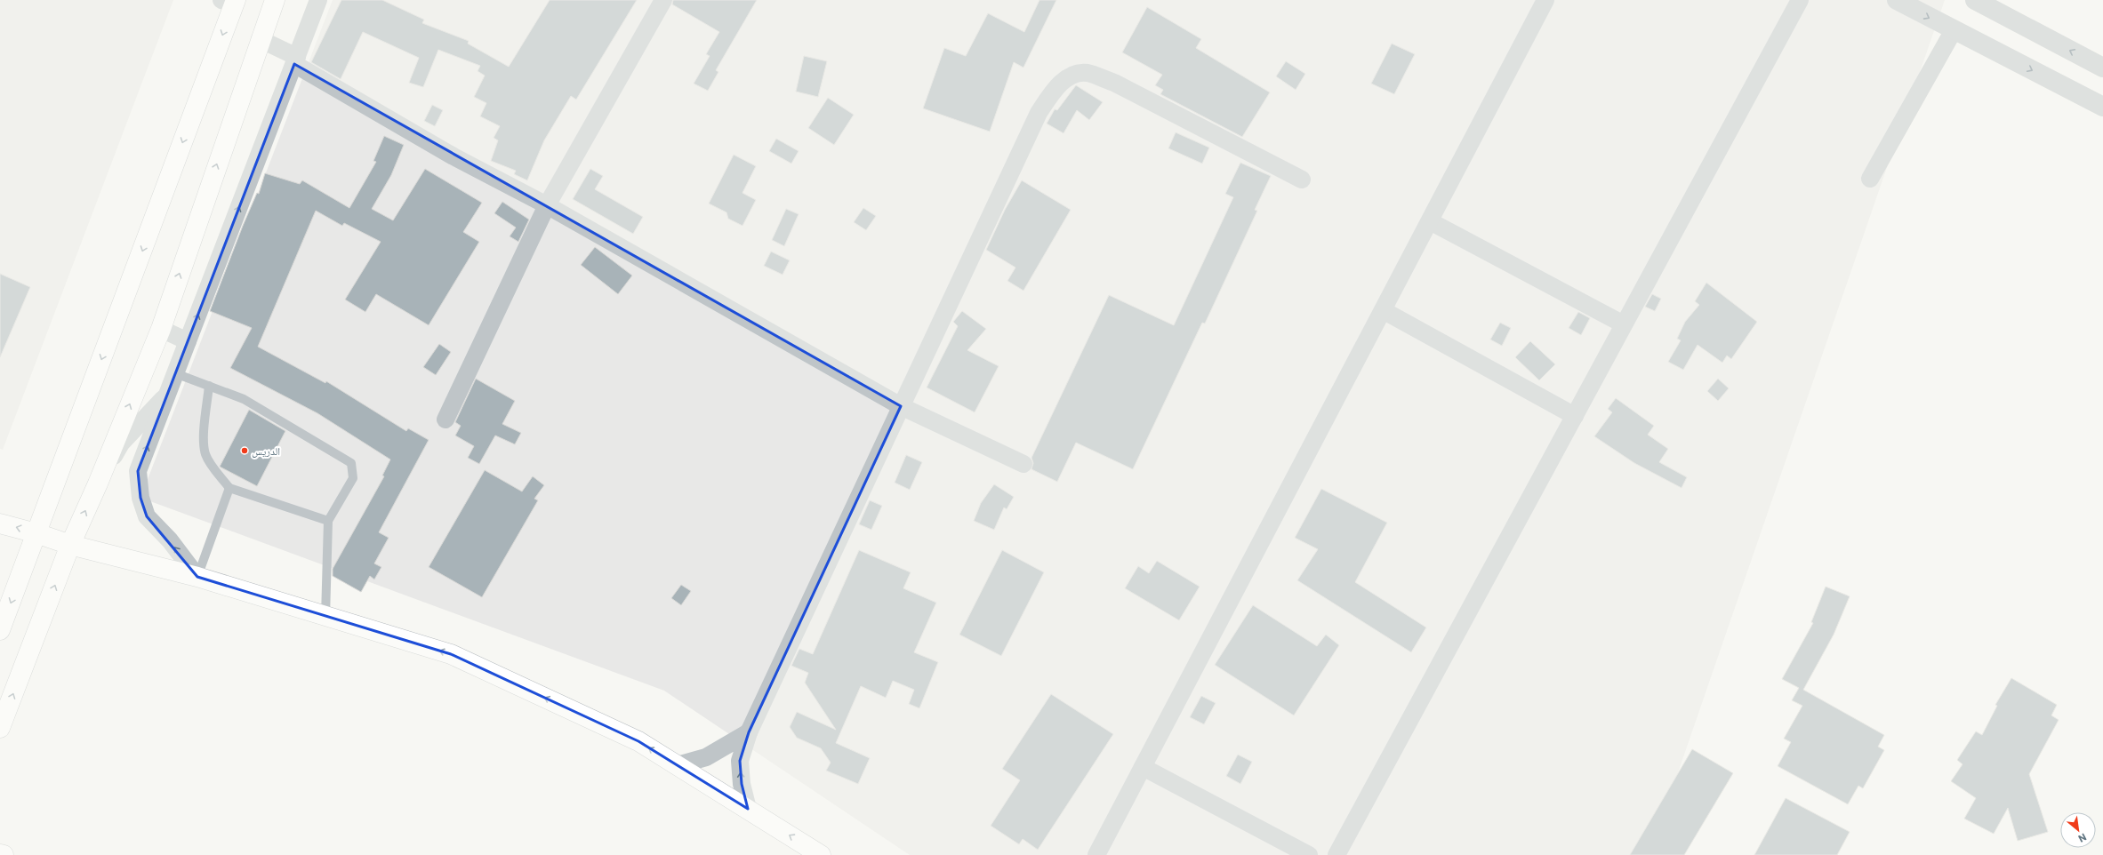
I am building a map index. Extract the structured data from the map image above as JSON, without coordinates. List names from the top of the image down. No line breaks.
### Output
{"places":["الدريس"],"north":"bottom right"}
